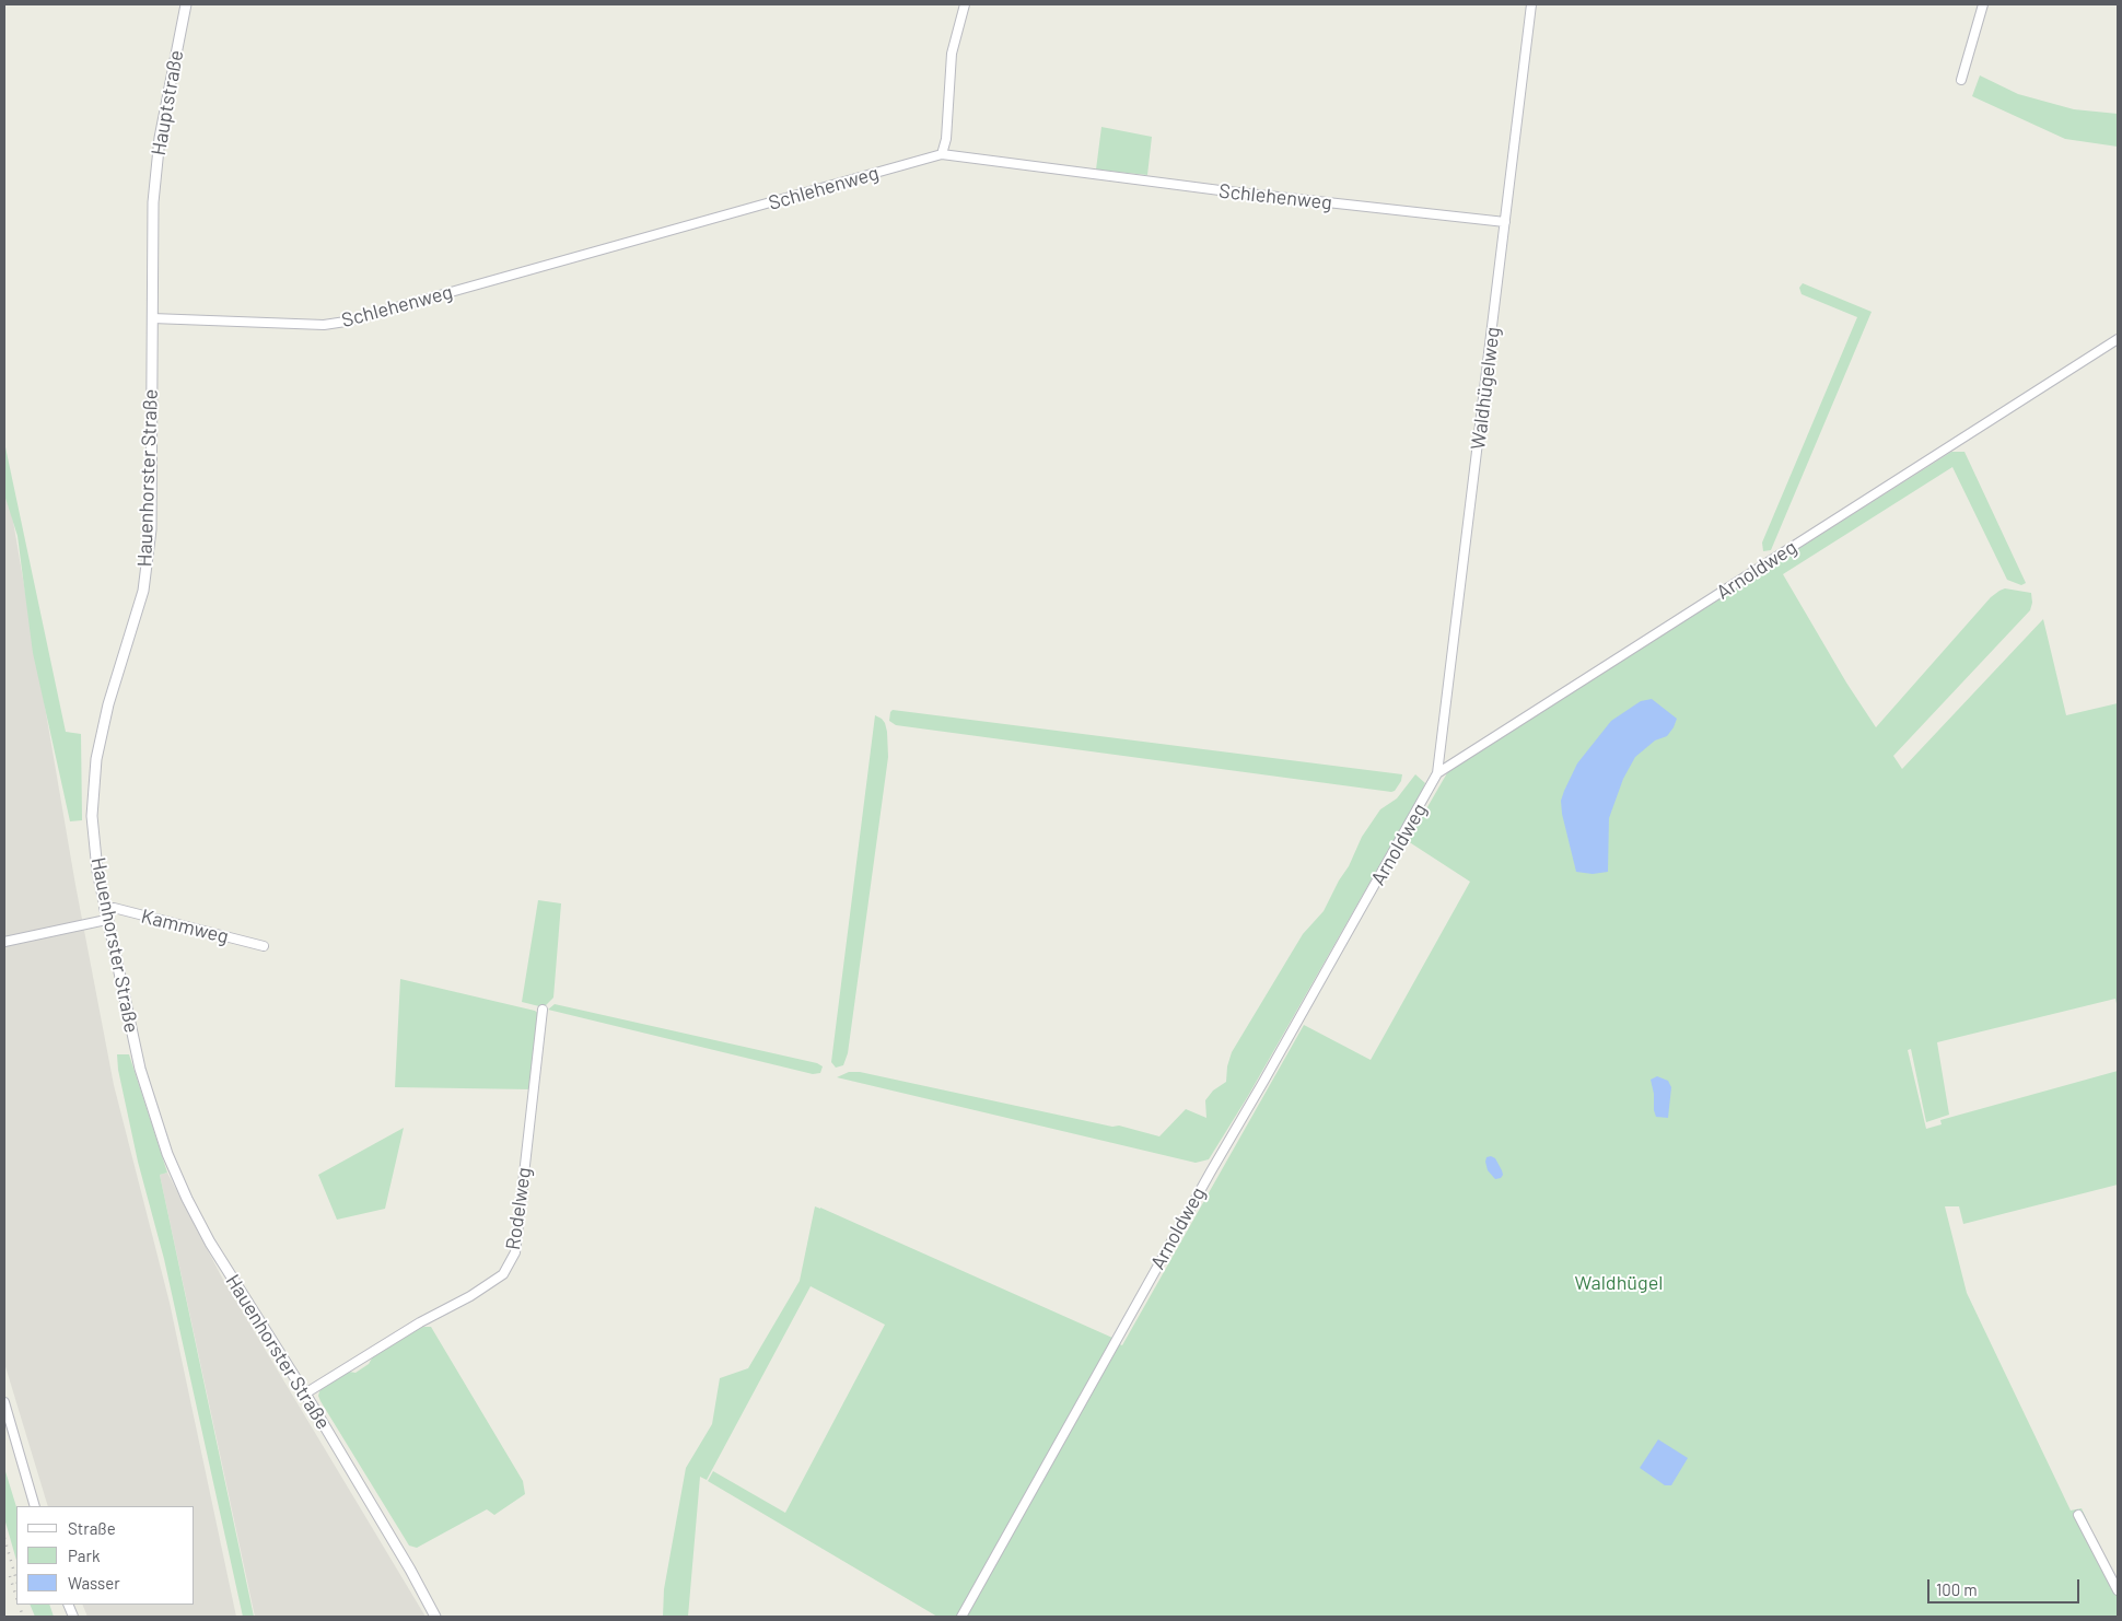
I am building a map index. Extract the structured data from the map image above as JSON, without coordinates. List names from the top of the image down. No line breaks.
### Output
{"streets":{"street":["Hauptstraße","Schlehenweg","Waldhügelweg","Hauenhorster Straße","Arnoldweg","Kammweg","Rodelweg"]},"crossings":[["Hauptstraße","Hauenhorster Straße"],["Schlehenweg","Waldhügelweg"],["Schlehenweg","Hauenhorster Straße"],["Waldhügelweg","Arnoldweg"],["Hauenhorster Straße","Kammweg"],["Hauenhorster Straße","Rodelweg"]],"parks":["Waldhügel"],"legend":["Straße","Park","Wasser"],"scale_bar":"100 m"}
